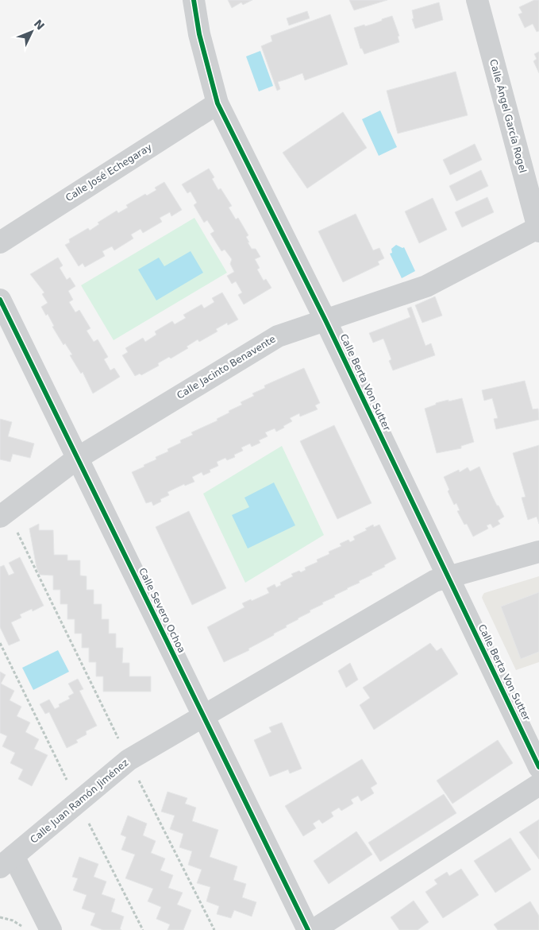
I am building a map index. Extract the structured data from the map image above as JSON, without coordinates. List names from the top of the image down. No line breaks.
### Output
{"streets":{"street":["Calle Ángel García Rogel","Calle José Echegaray","Calle Jacinto Benavente","Calle Berta Von Sutter","Calle Severo Ochoa","Calle Juan Ramón Jiménez"]},"crossings":[["Calle Ángel García Rogel","Calle Jacinto Benavente"],["Calle José Echegaray","Calle Berta Von Sutter"],["Calle Jacinto Benavente","Calle Berta Von Sutter"],["Calle Jacinto Benavente","Calle Severo Ochoa"],["Calle Berta Von Sutter","Calle Juan Ramón Jiménez"],["Calle Severo Ochoa","Calle Juan Ramón Jiménez"]],"north":"top right"}
